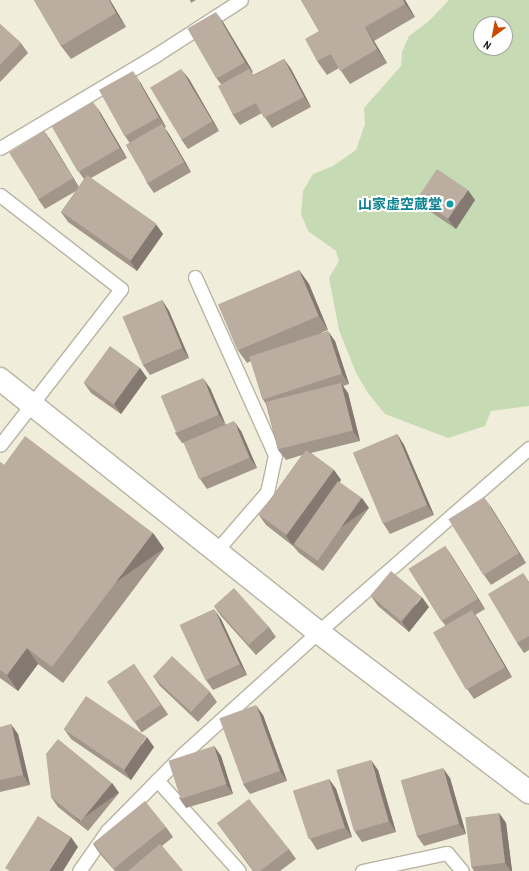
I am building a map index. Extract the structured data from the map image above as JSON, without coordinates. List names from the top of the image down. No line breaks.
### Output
{"places":["山家虚空蔵堂"],"north":"bottom left"}
